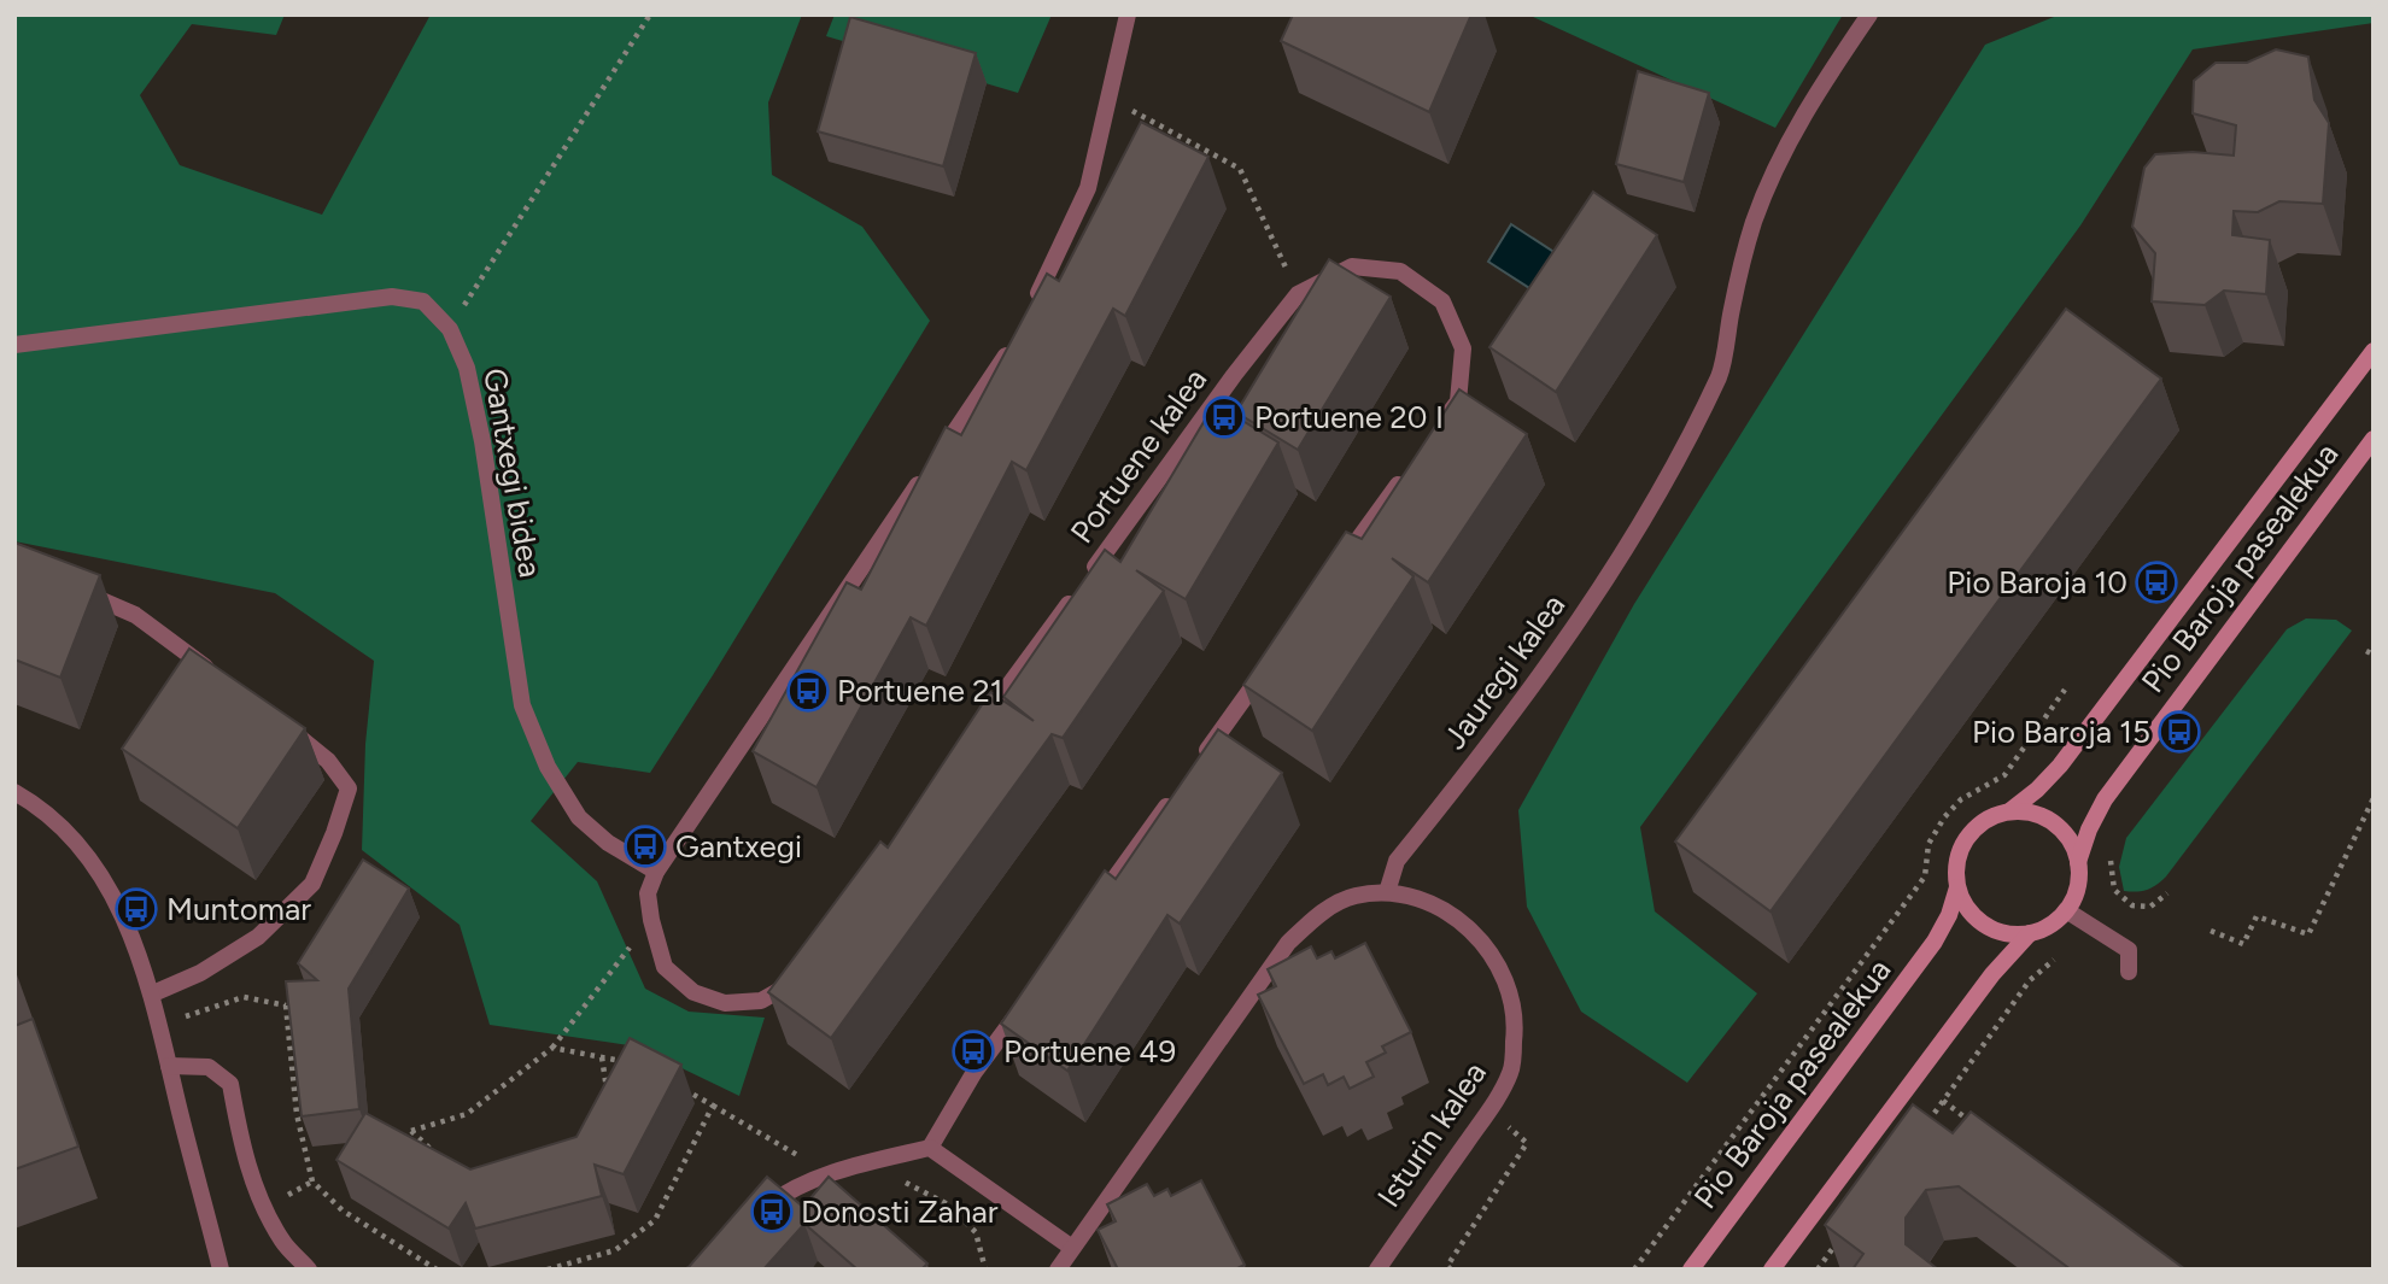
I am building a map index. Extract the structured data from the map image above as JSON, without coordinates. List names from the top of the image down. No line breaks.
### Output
{"streets":{"main road":["Pio Baroja pasealekua"],"street":["Portuene kalea","Gantxegi bidea","Jauregi kalea","Isturin kalea"]},"crossings":[["Jauregi kalea","Isturin kalea"]],"places":{"bus stop":["Portuene 20 I","Pio Baroja 10","Portuene 21","Pio Baroja 15","Gantxegi","Muntomar","Portuene 49","Donosti Zahar"]}}
